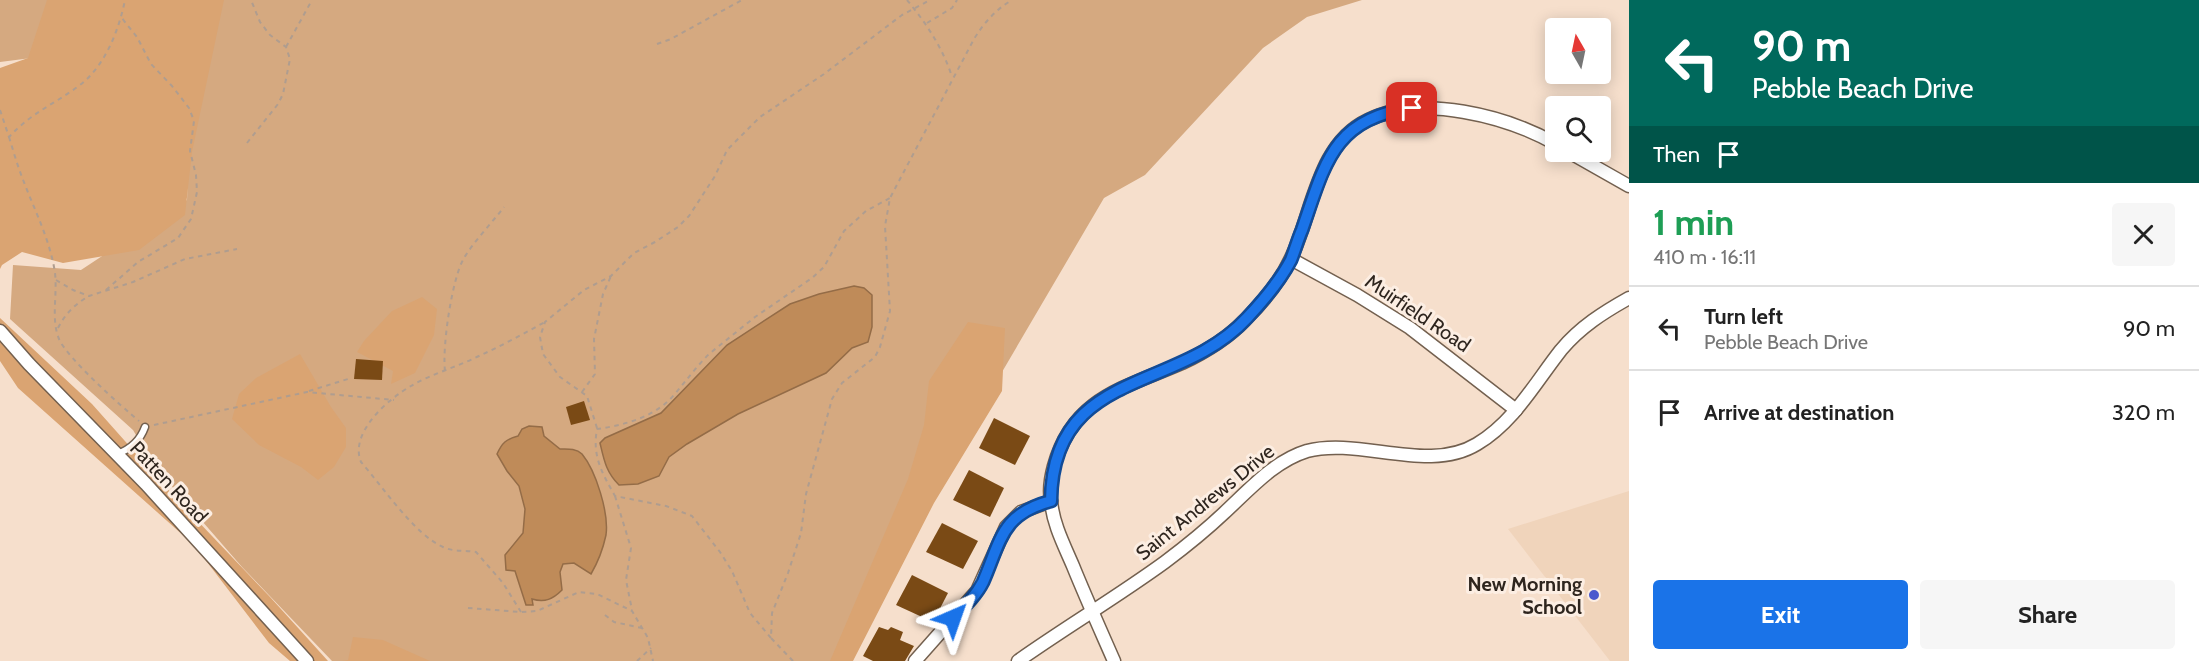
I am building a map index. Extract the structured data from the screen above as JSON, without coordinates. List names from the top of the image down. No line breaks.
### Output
{"streets":{"street":["Muirfield Road","Patten Road","Saint Andrews Drive"]},"crossings":[["Muirfield Road","Saint Andrews Drive"]],"places":["New Morning School"],"north":"top","page":{"turn":["90 m","Pebble Beach Drive"],"then":"Then","heading":["1 min","410 m · 16:11"],"list":[{"name":"Turn left","note":"Pebble Beach Drive","value":"90 m"},{"name":"Arrive at destination","value":"320 m"}],"buttons":["Exit","Share"]}}
